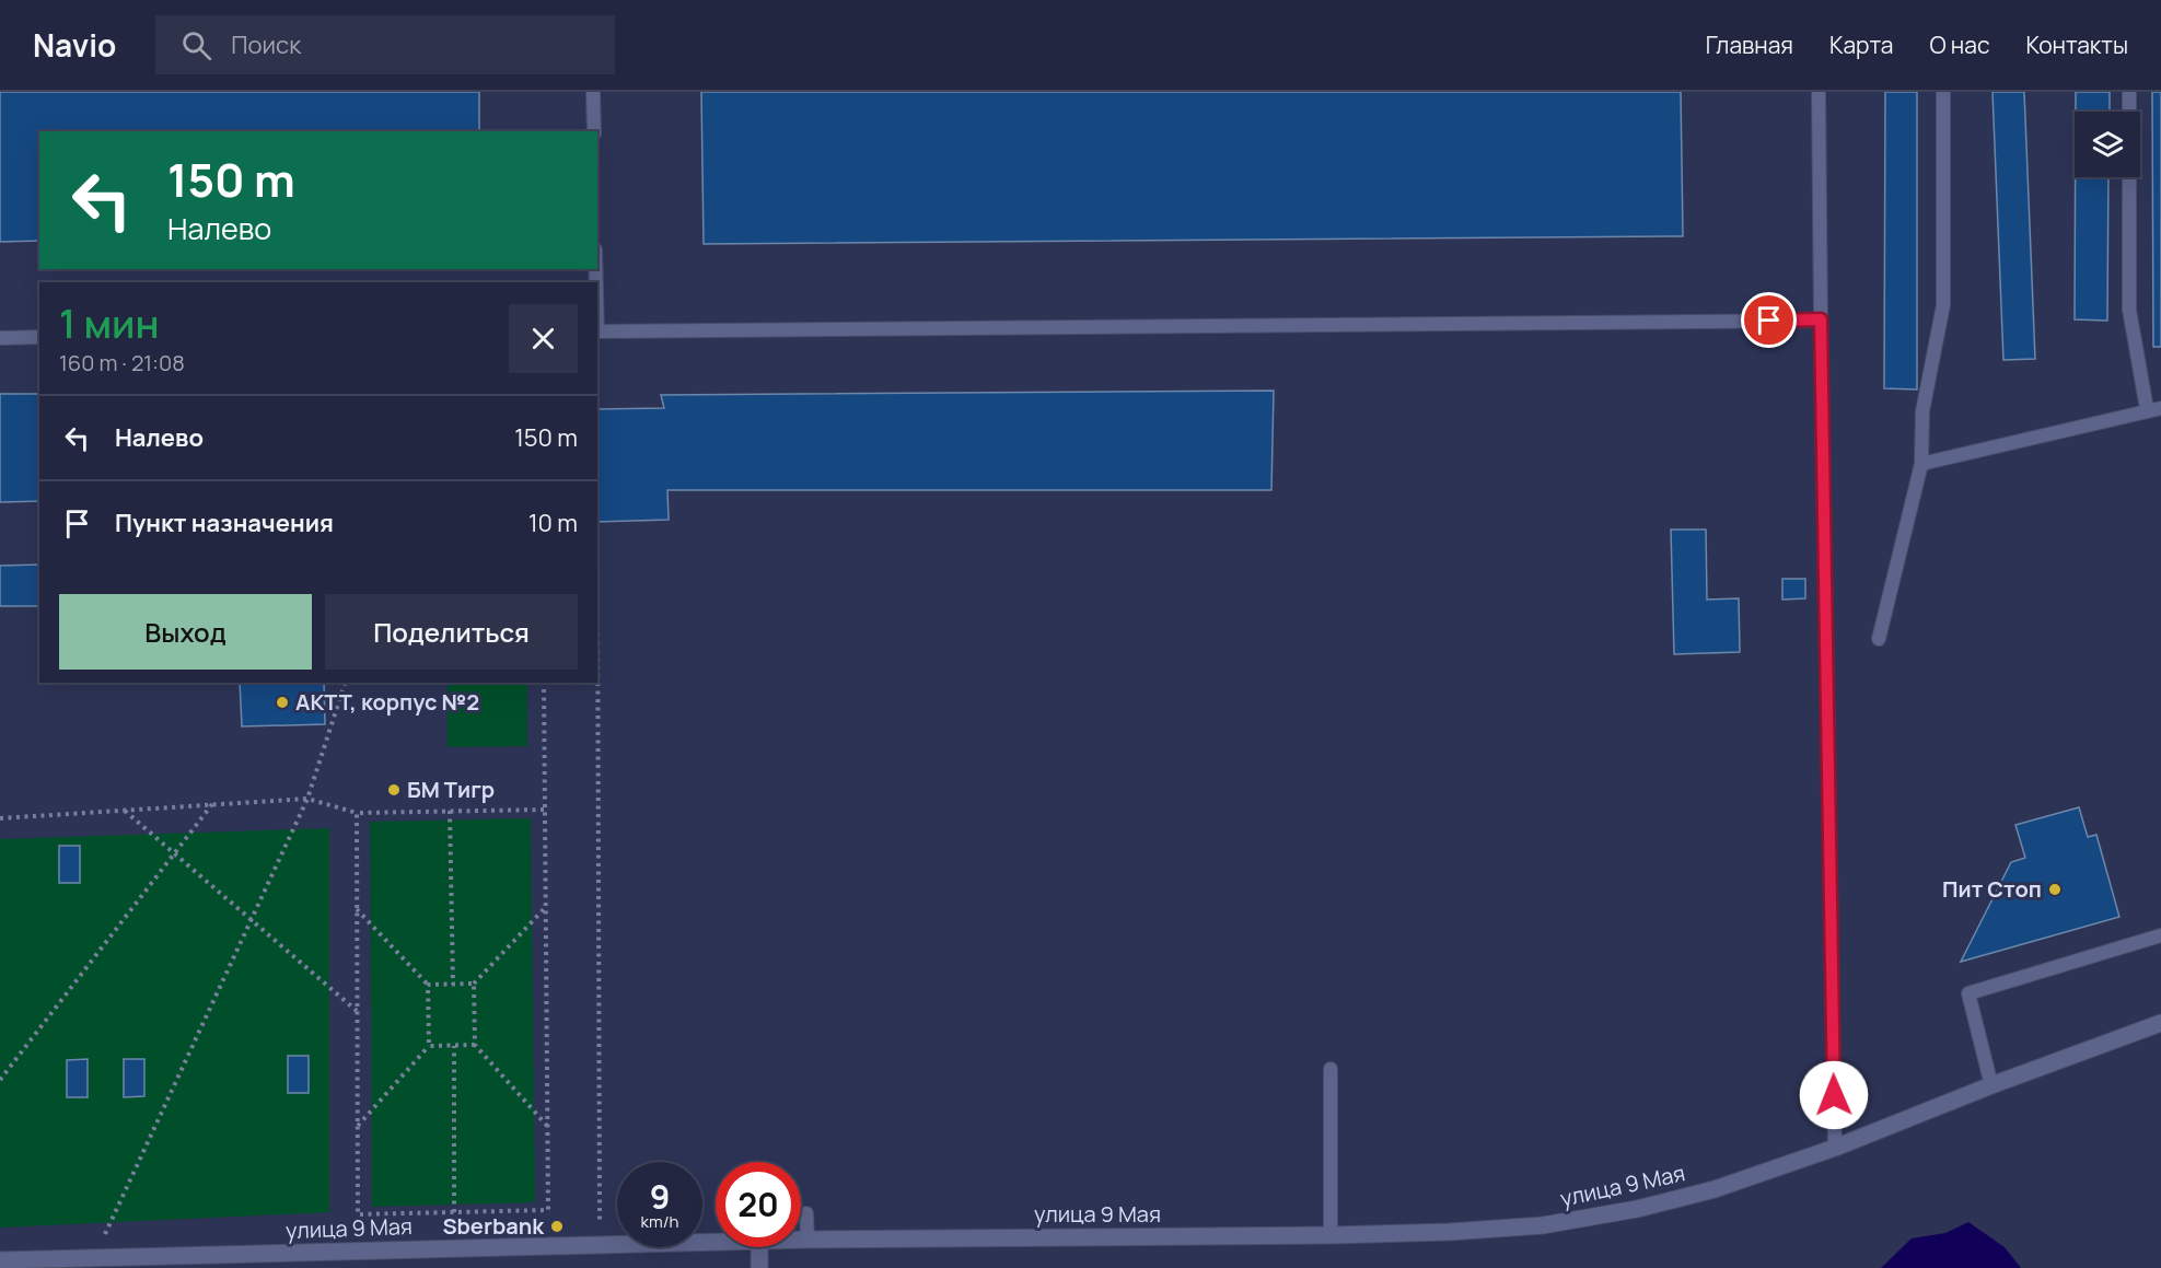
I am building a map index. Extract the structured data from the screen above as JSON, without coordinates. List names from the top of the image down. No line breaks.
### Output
{"streets":{"main road":["улица 9 Мая"]},"places":["АКТТ, корпус №2","БМ Тигр","Пит Стоп","Sberbank"],"page":{"header":"Navio","search":"Поиск","nav":["Главная","Карта","О нас","Контакты"],"turn":["150 m","Налево"],"heading":["1 мин","160 m · 21:08"],"list":[{"name":"Налево","value":"150 m"},{"name":"Пункт назначения","value":"10 m"}],"buttons":["Выход","Поделиться"],"speed":"9 km/h","limit":"20"}}
